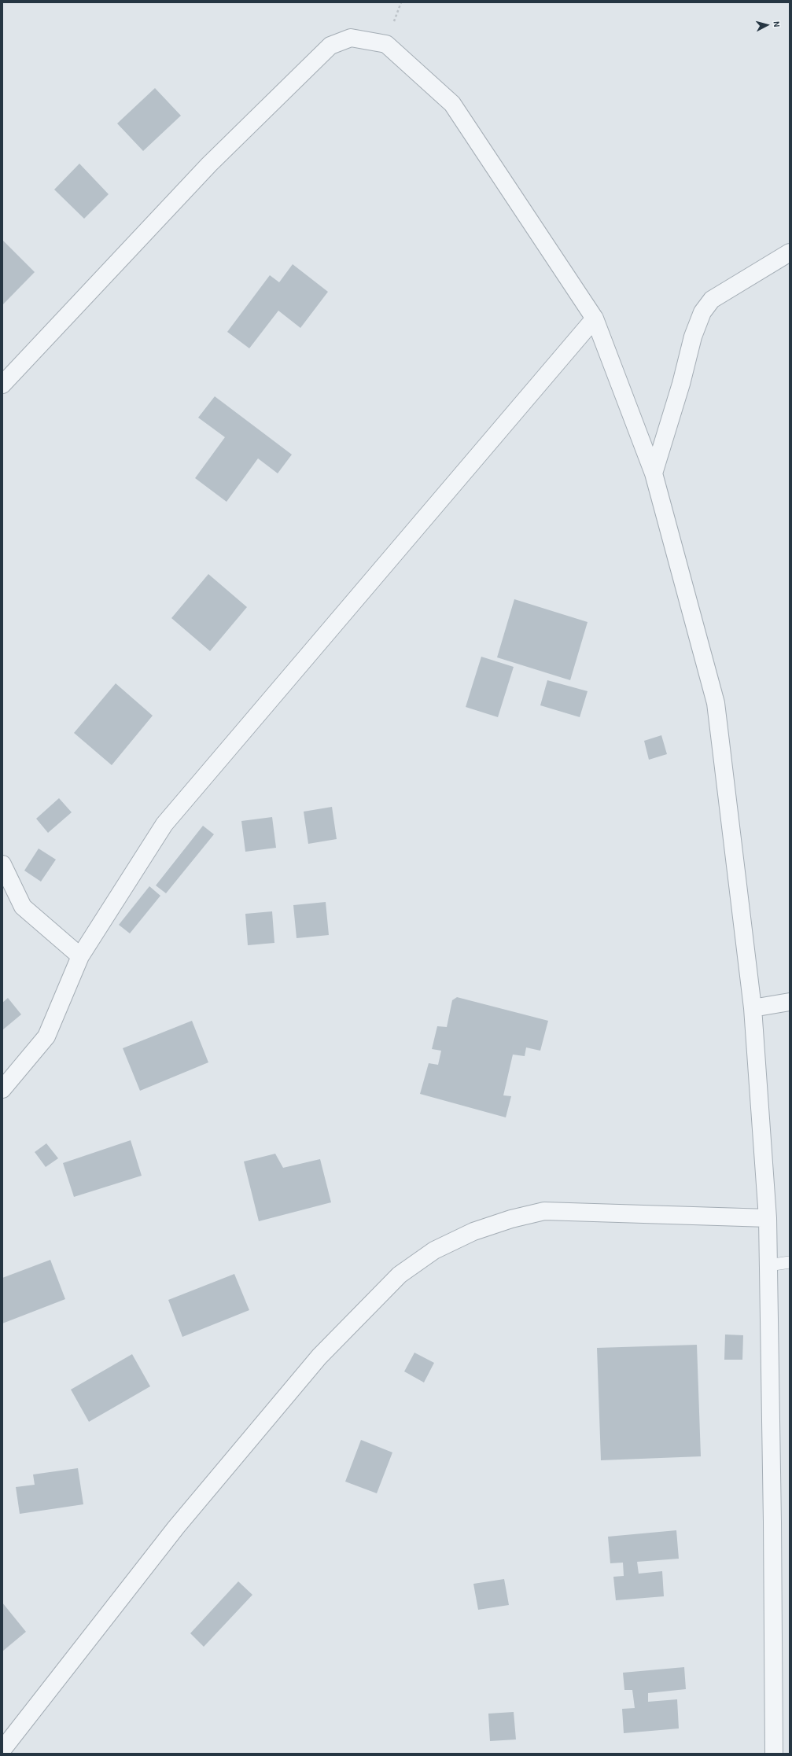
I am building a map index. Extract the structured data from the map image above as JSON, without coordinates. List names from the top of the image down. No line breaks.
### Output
{"north":"right"}
